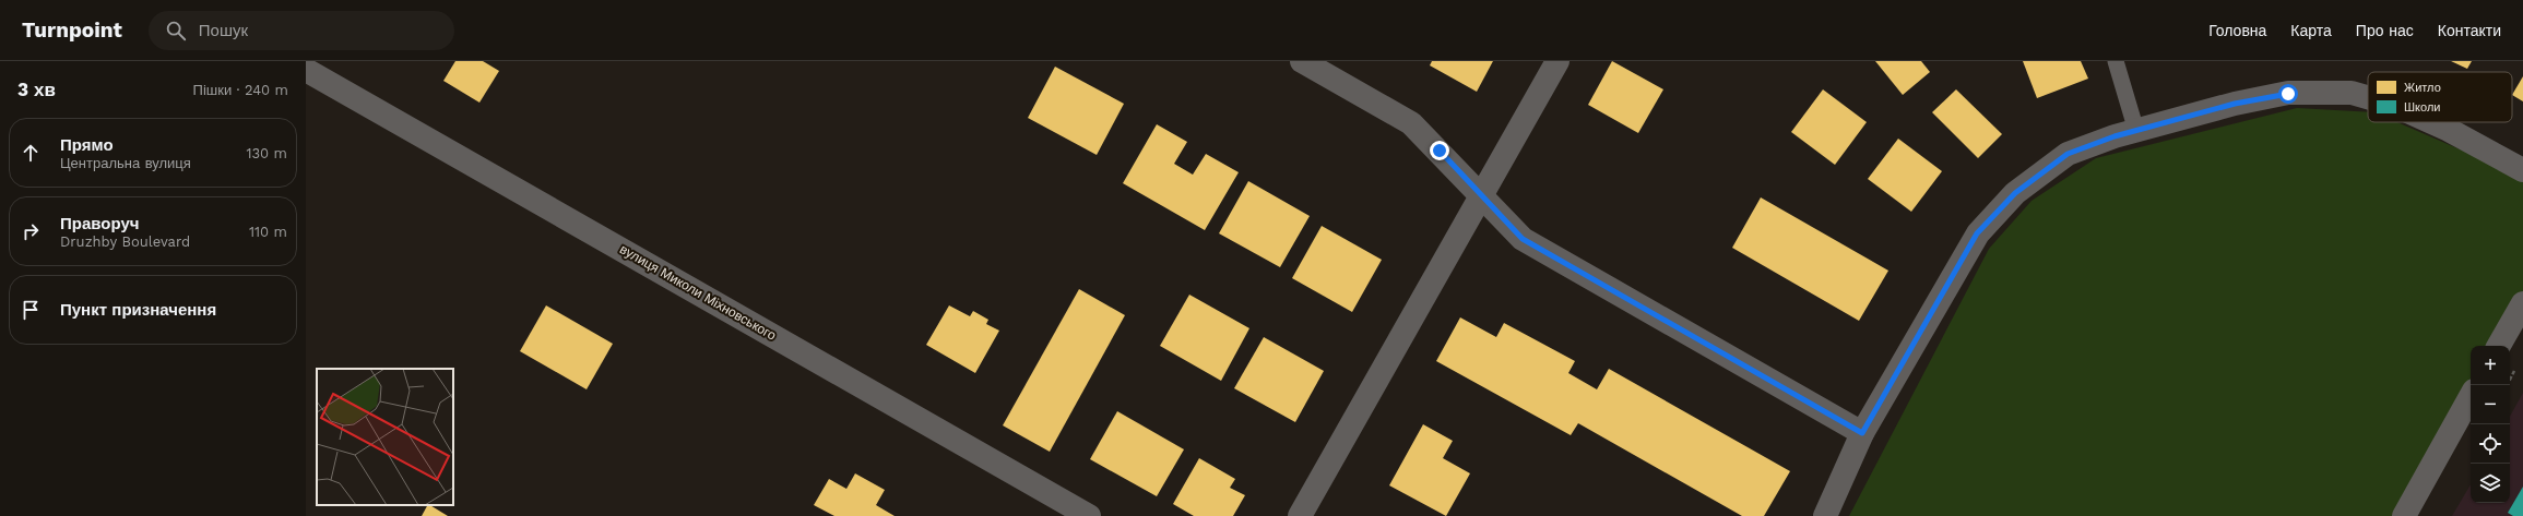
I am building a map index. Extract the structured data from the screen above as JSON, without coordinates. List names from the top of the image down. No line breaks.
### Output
{"streets":{"street":["вулиця Миколи Міхновського"]},"legend":["Житло","Школи"],"page":{"header":"Turnpoint","search":"Пошук","nav":["Головна","Карта","Про нас","Контакти"],"heading":["3 хв","Пішки · 240 m"],"list":[["Прямо","Центральна вулиця","130 m"],["Праворуч","Druzhby Boulevard","110 m"],"Пункт призначення"],"map_buttons":["+","−"]}}
